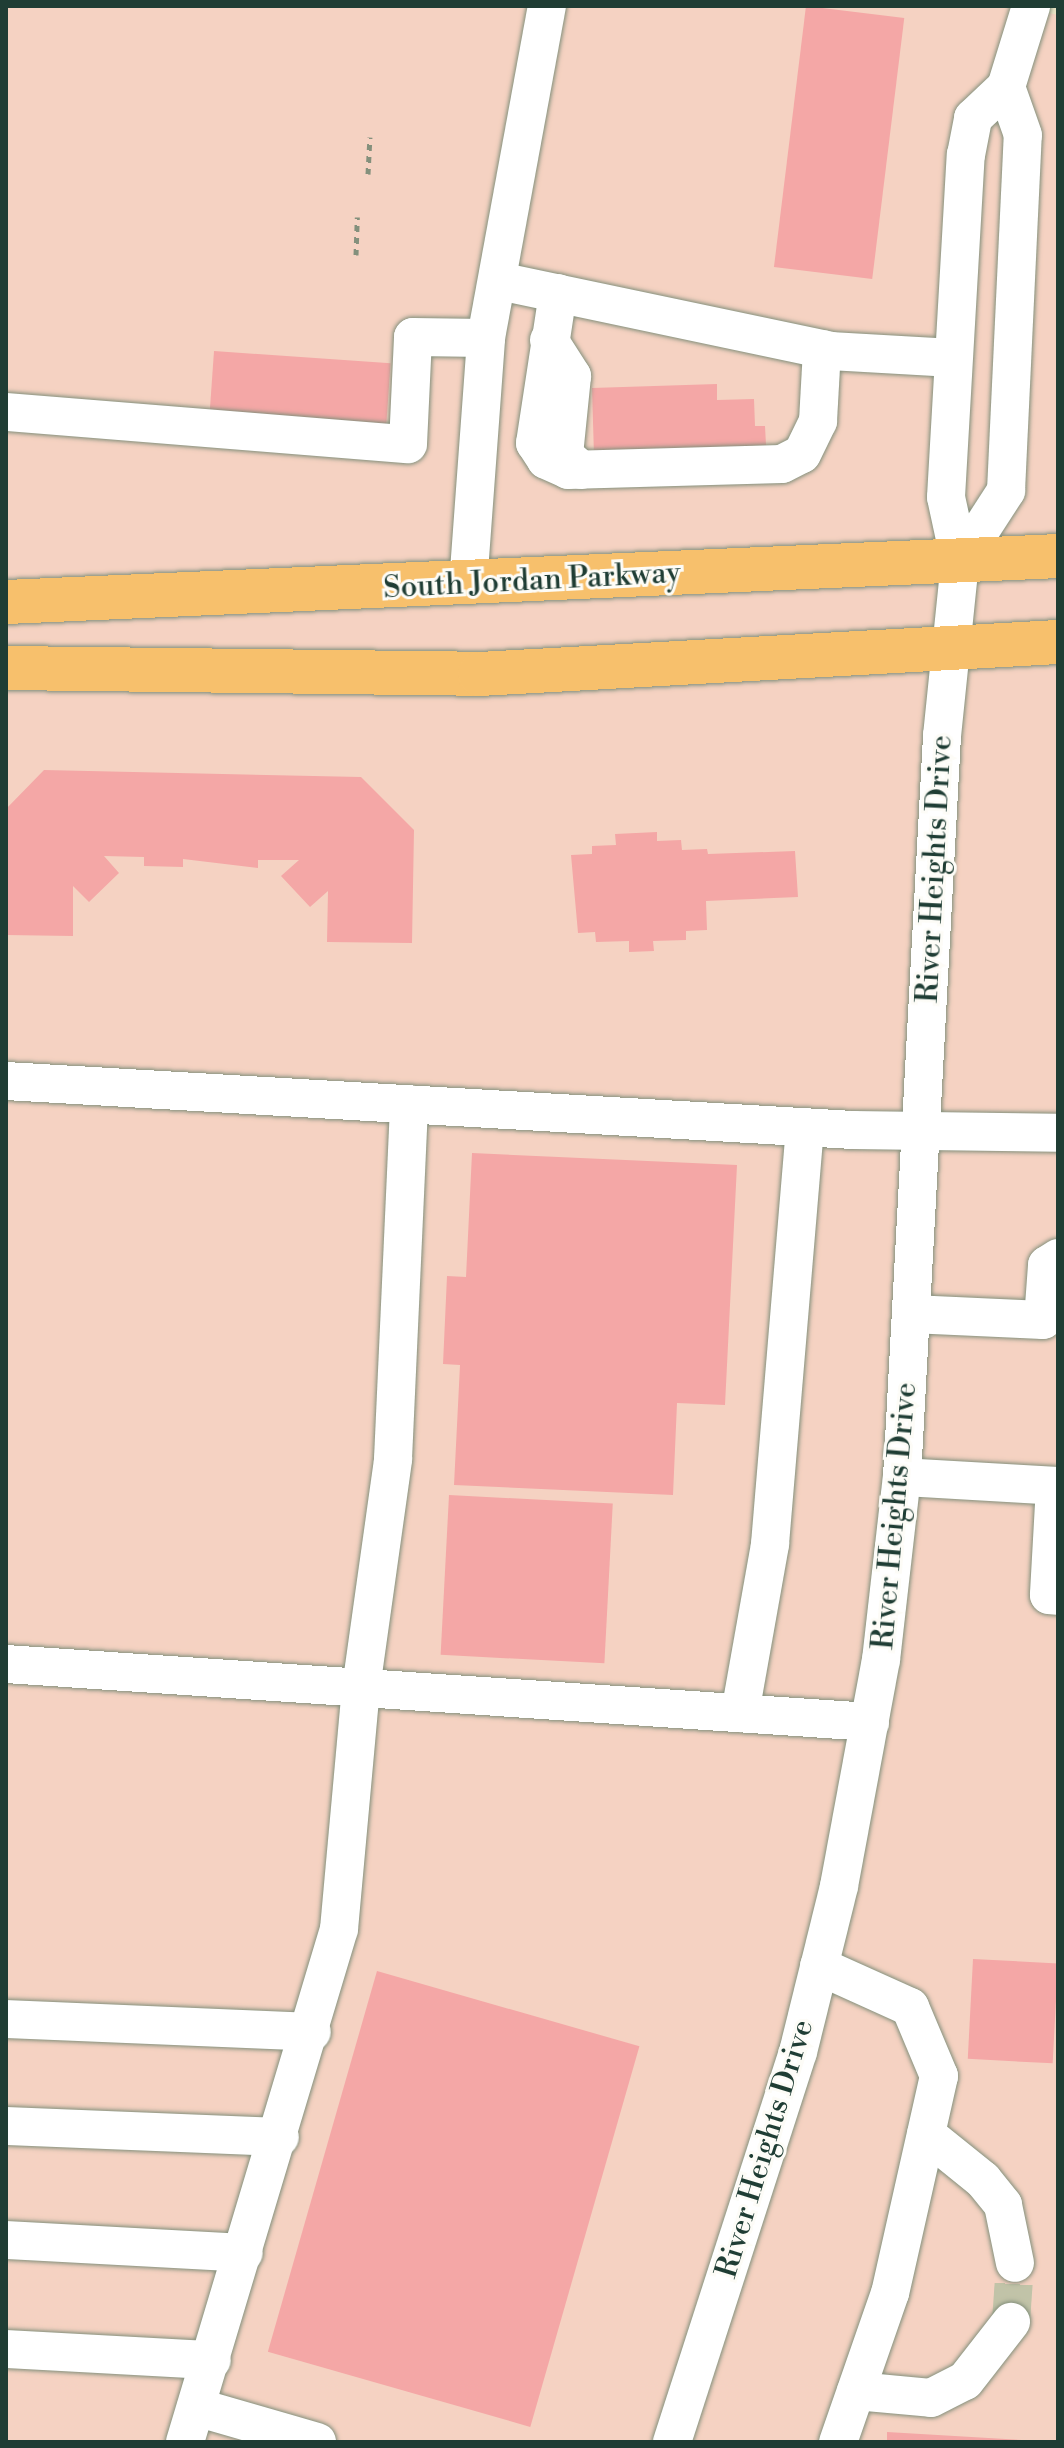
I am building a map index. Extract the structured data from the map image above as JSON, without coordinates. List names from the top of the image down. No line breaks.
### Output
{"streets":{"main road":["South Jordan Parkway"],"street":["River Heights Drive"]},"crossings":[["South Jordan Parkway","River Heights Drive"]]}
